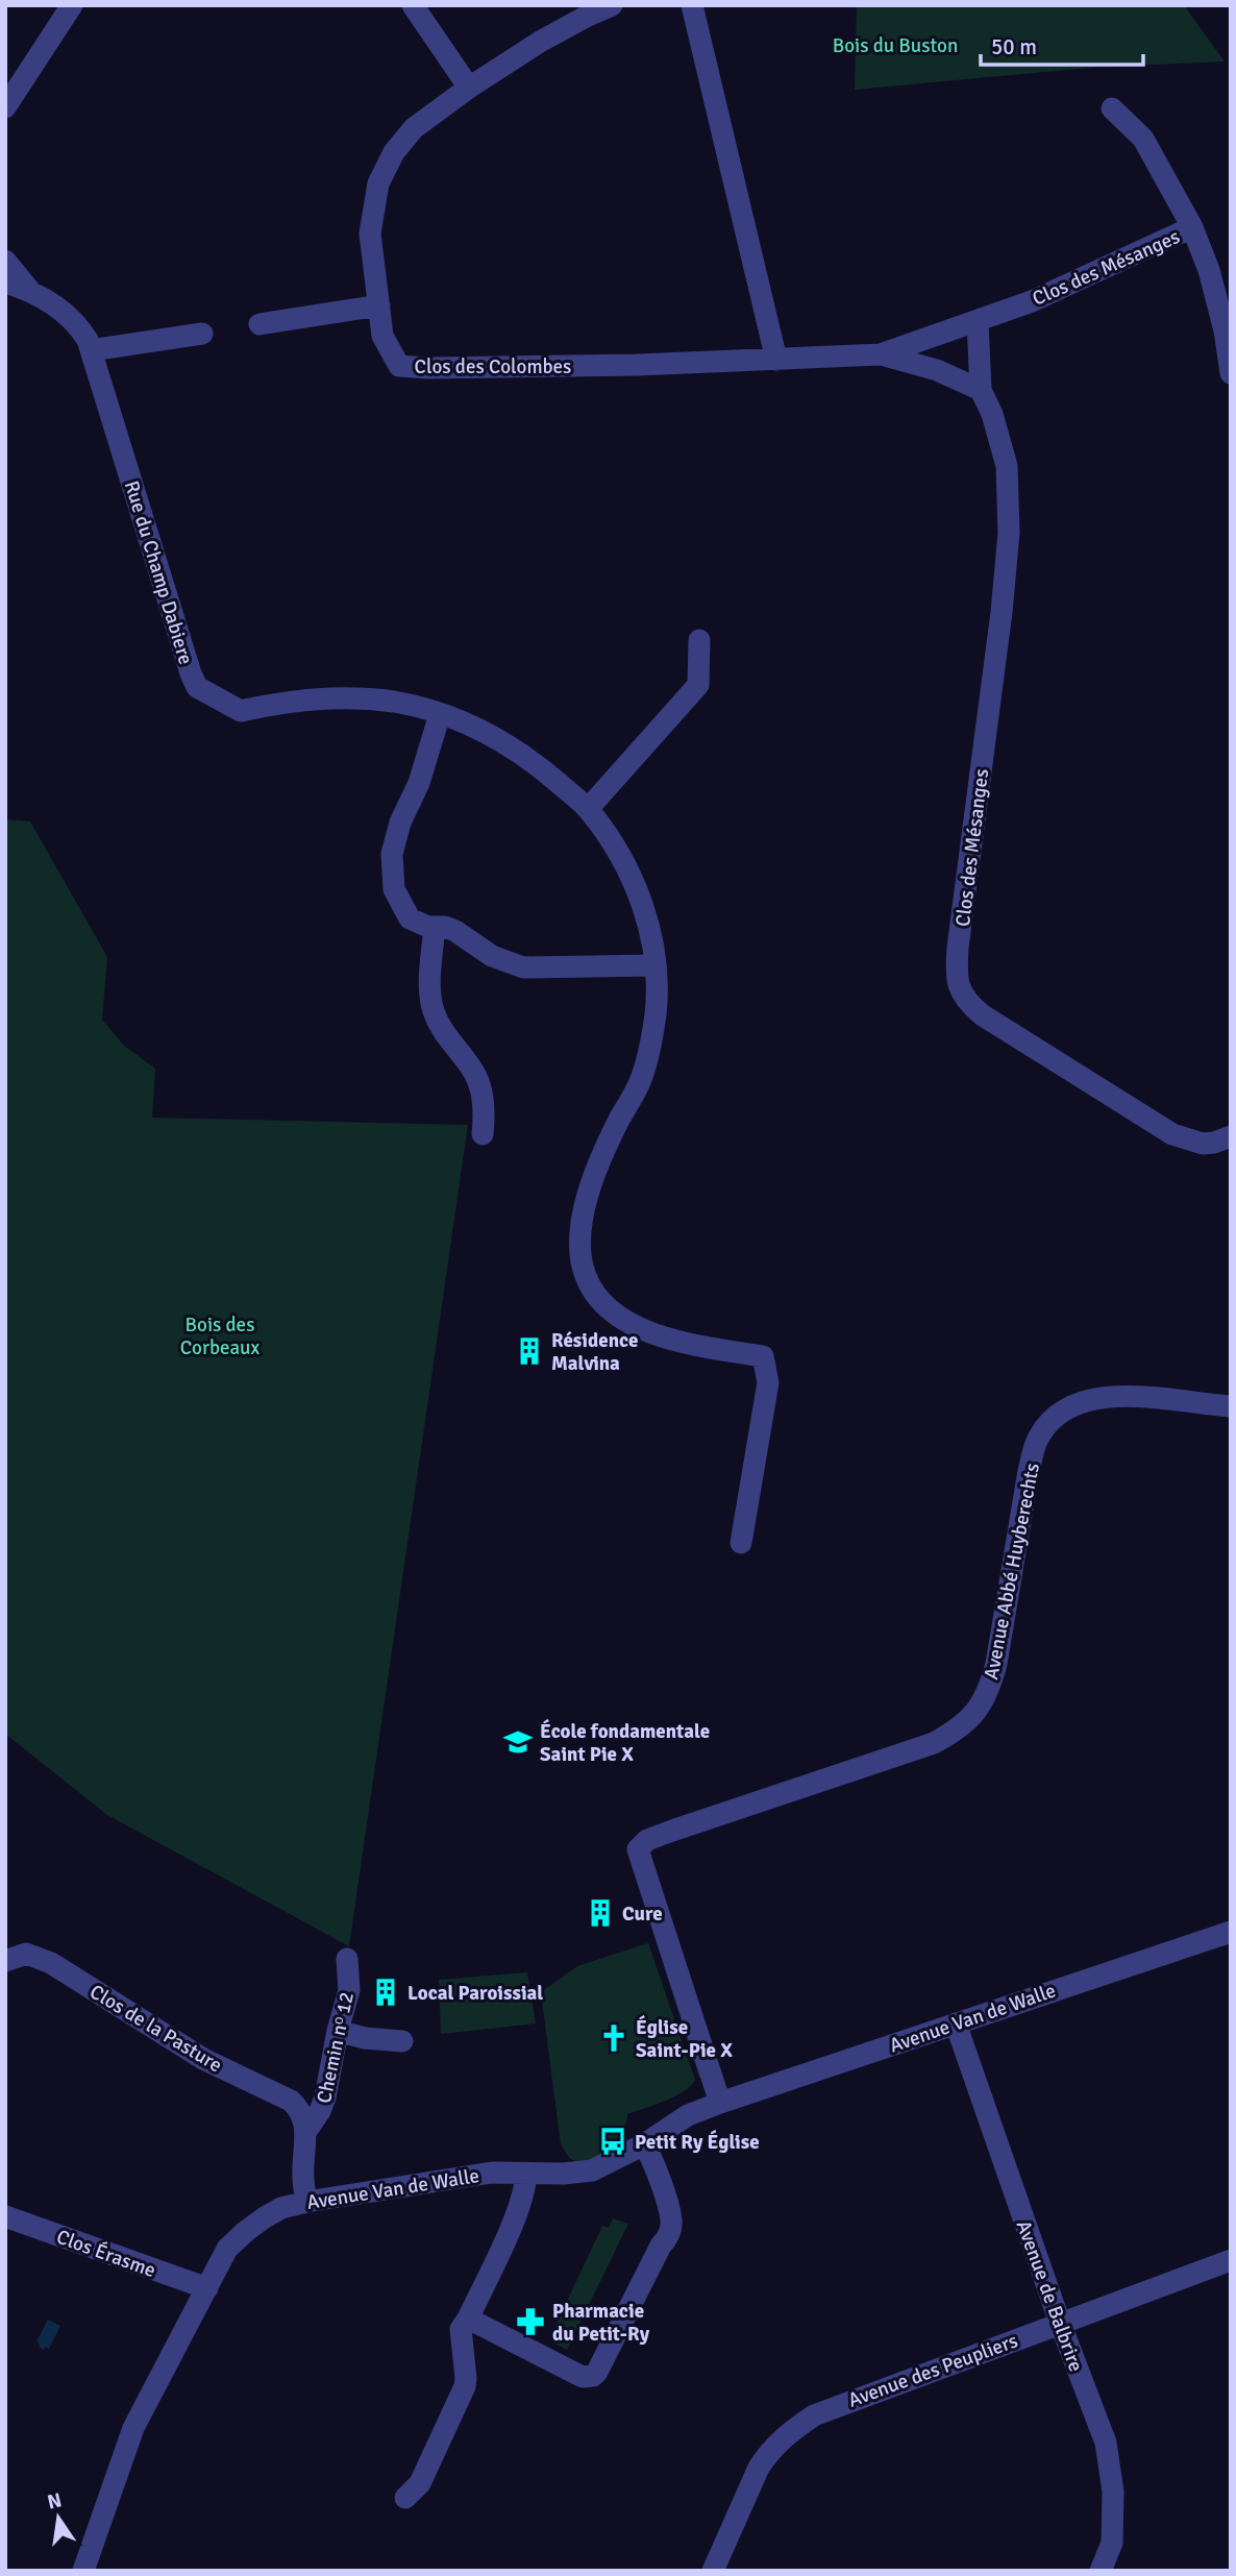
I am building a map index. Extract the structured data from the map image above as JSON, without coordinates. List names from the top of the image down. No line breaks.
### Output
{"streets":{"street":["Clos des Mésanges","Clos des Colombes","Rue du Champ Dabiere","Avenue Abbé Huyberechts","Avenue Van de Walle","Clos de la Pasture","Chemin nᵒ 12","Clos Érasme","Avenue de Balbrire","Avenue des Peupliers"]},"crossings":[["Clos des Mésanges","Clos des Colombes"],["Avenue Abbé Huyberechts","Avenue Van de Walle"],["Avenue Van de Walle","Clos Érasme"],["Avenue Van de Walle","Avenue de Balbrire"],["Clos de la Pasture","Chemin nᵒ 12"],["Avenue de Balbrire","Avenue des Peupliers"]],"parks":["Bois du Buston","Bois des Corbeaux"],"places":{"building":["Résidence Malvina","Cure","Local Paroissial"],"school or university":["École fondamentale Saint Pie X"],"church":["Église Saint-Pie X"],"bus stop":["Petit Ry Église"],"pharmacy":["Pharmacie du Petit-Ry"]},"scale_bar":"50 m","north":"top"}
